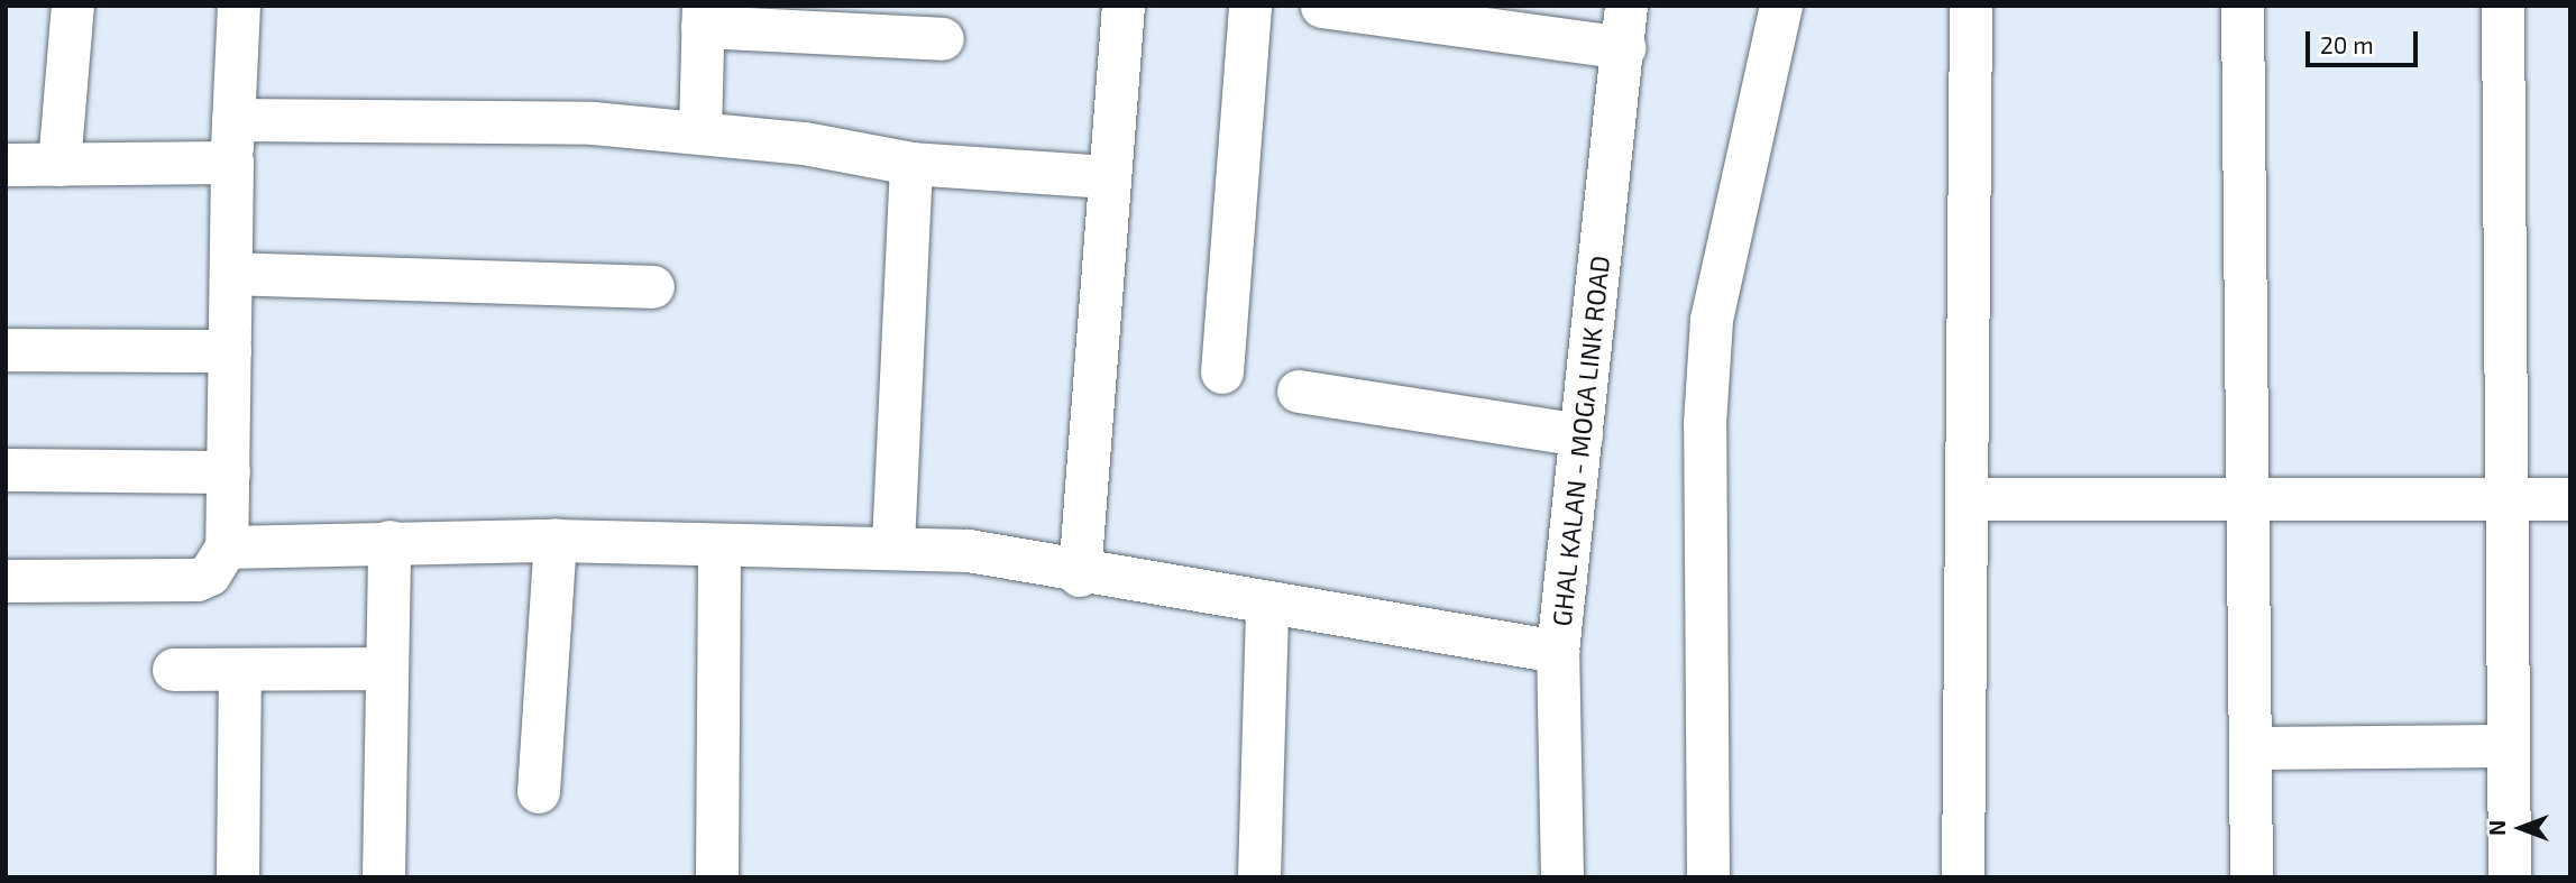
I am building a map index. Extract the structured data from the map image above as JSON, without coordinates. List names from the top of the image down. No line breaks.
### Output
{"streets":{"street":["GHAL KALAN - MOGA LINK ROAD"]},"scale_bar":"20 m","north":"left"}
